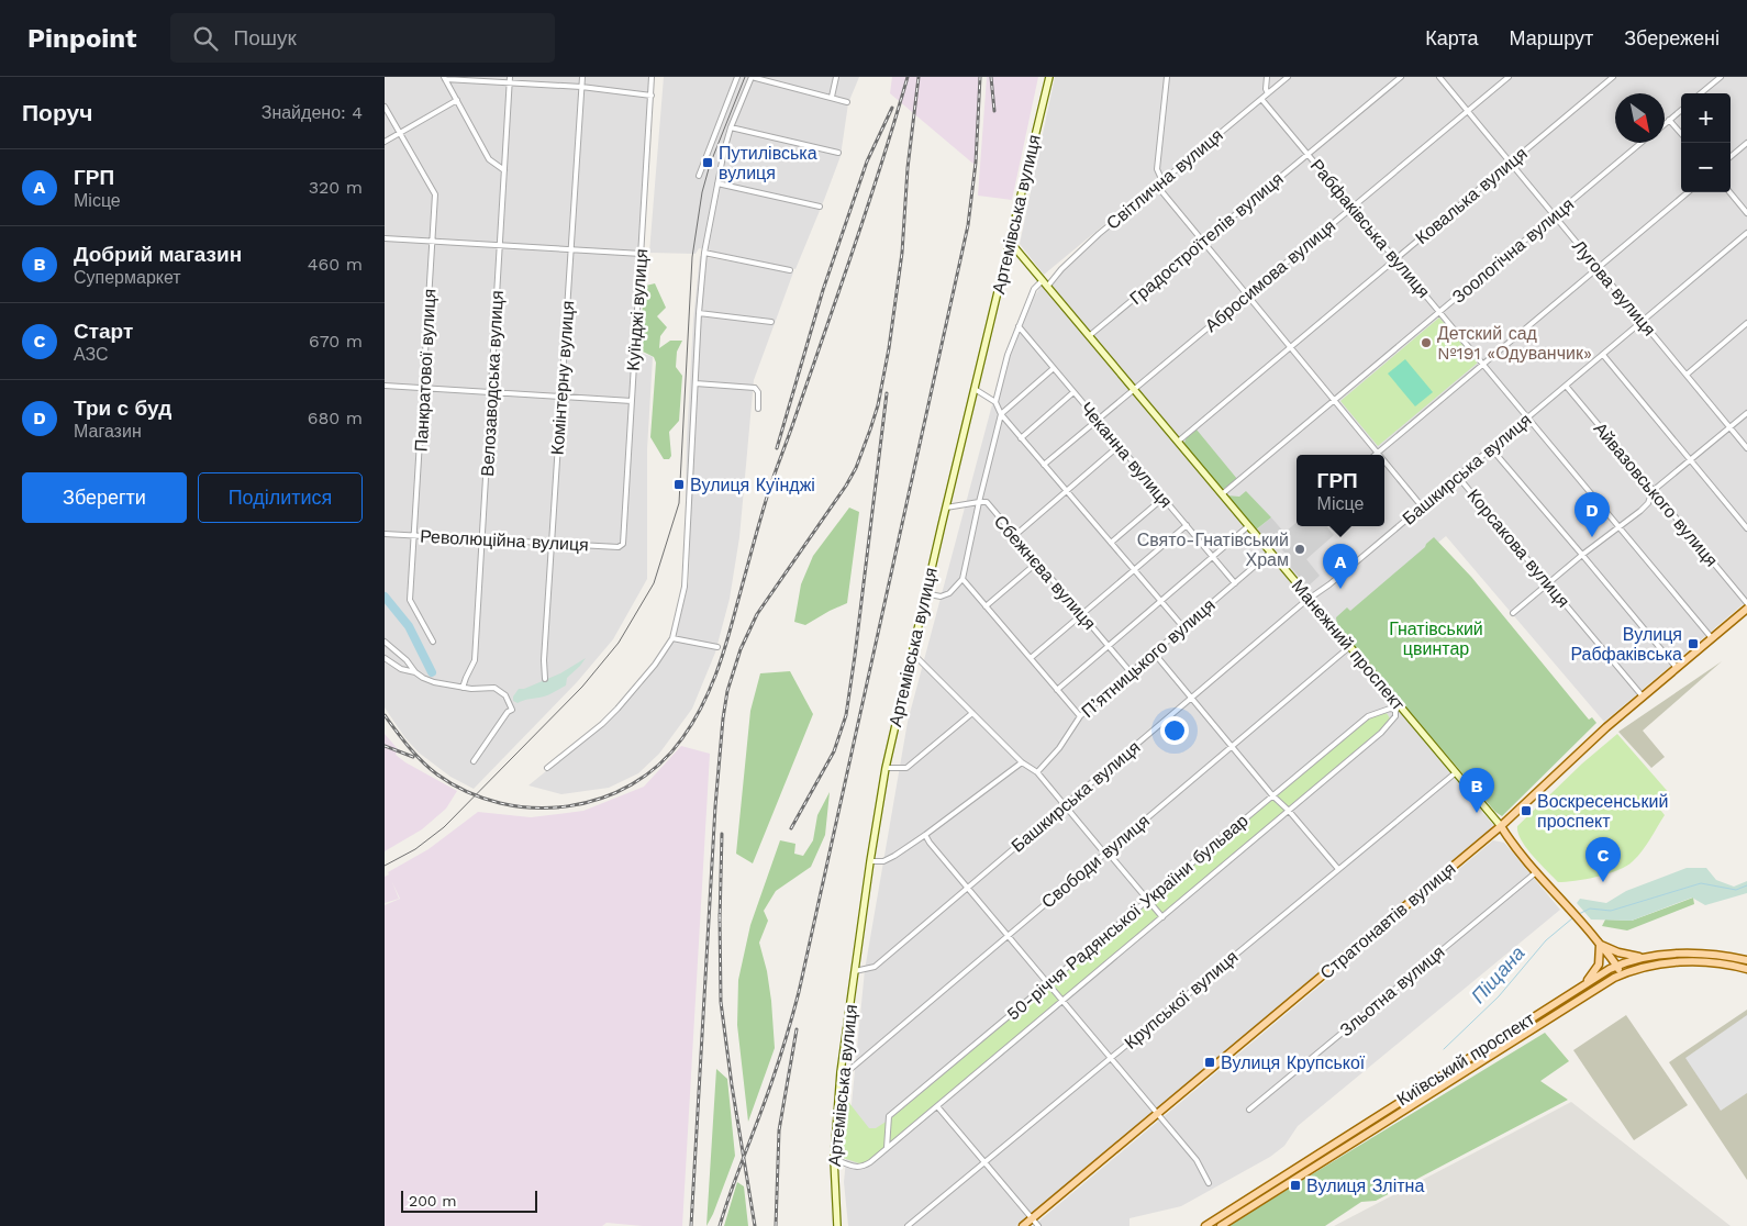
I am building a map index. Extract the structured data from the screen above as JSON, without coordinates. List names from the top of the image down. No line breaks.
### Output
{"streets":{"main road":["Артемівська вулиця","Манежний проспект","Стратонавтів вулиця","Київський проспект"],"street":["Світлична вулиця","Ковалька вулиця","Рабфаківська вулиця","Градостроїтелiв вулиця","Зоологічна вулиця","Абросимова вулиця","Лугова вулиця","Куїнджі вулиця","Панкратової вулиця","Комінтерну вулиця","Велозаводська вулиця","Чеканна вулиця","Башкирська вулиця","Айвазовського вулиця","Революційна вулиця","Корсакова вулиця","Сбежнєва вулиця","П’ятницького вулиця","Свободи вулиця","50-річчя Радянської України бульвар","Зльотна вулиця","Крупської вулиця"]},"crossings":[["Світлична вулиця","Рабфаківська вулиця"],["Світлична вулиця","Манежний проспект"],["Ковалька вулиця","Рабфаківська вулиця"],["Ковалька вулиця","Лугова вулиця"],["Ковалька вулиця","Манежний проспект"],["Артемівська вулиця","Чеканна вулиця"],["Артемівська вулиця","Башкирська вулиця"],["Артемівська вулиця","Сбежнєва вулиця"],["Артемівська вулиця","Манежний проспект"],["Артемівська вулиця","Свободи вулиця"],["Артемівська вулиця","50-річчя Радянської України бульвар"],["Рабфаківська вулиця","Градостроїтелiв вулиця"],["Рабфаківська вулиця","Зоологічна вулиця"],["Рабфаківська вулиця","Абросимова вулиця"],["Рабфаківська вулиця","Башкирська вулиця"],["Рабфаківська вулиця","Стратонавтів вулиця"],["Градостроїтелiв вулиця","Манежний проспект"],["Зоологічна вулиця","Лугова вулиця"],["Зоологічна вулиця","Манежний проспект"],["Абросимова вулиця","Лугова вулиця"],["Абросимова вулиця","Чеканна вулиця"],["Абросимова вулиця","Манежний проспект"],["Лугова вулиця","Башкирська вулиця"],["Куїнджі вулиця","Революційна вулиця"],["Панкратової вулиця","Революційна вулиця"],["Комінтерну вулиця","Революційна вулиця"],["Велозаводська вулиця","Революційна вулиця"],["Чеканна вулиця","П’ятницького вулиця"],["Башкирська вулиця","Айвазовського вулиця"],["Башкирська вулиця","Корсакова вулиця"],["Башкирська вулиця","Манежний проспект"],["Корсакова вулиця","Стратонавтів вулиця"],["Сбежнєва вулиця","П’ятницького вулиця"],["Манежний проспект","П’ятницького вулиця"],["Манежний проспект","Свободи вулиця"],["Манежний проспект","50-річчя Радянської України бульвар"],["Манежний проспект","Стратонавтів вулиця"],["Манежний проспект","Зльотна вулиця"],["Манежний проспект","Крупської вулиця"],["Манежний проспект","Київський проспект"]],"water":["Піщана"],"parks":["Гнатівський цвинтар"],"places":{"transit":["Путилівська вулиця","Вулиця Куїнджі","Вулиця Рабфаківська","Воскресенський проспект","Вулиця Крупської","Вулиця Злітна"],"other":["Детский сад №191 «Одуванчик»","Свято-Гнатівський Храм"]},"scale_bar":"200 m","north":"bottom right","page":{"header":"Pinpoint","search":"Пошук","nav":["Карта","Маршрут","Збережені"],"heading":["Поруч","Знайдено: 4"],"map_buttons":["+","−"],"list":[{"mark":"A","name":"ГРП","note":"Місце","value":"320 m"},{"mark":"B","name":"Добрий магазин","note":"Супермаркет","value":"460 m"},{"mark":"C","name":"Старт","note":"АЗС","value":"670 m"},{"mark":"D","name":"Три с буд","note":"Магазин","value":"680 m"}],"popup":["ГРП","Місце"],"buttons":["Зберегти","Поділитися"],"pins":["D","A","B","C"],"scale":"200 m"}}
